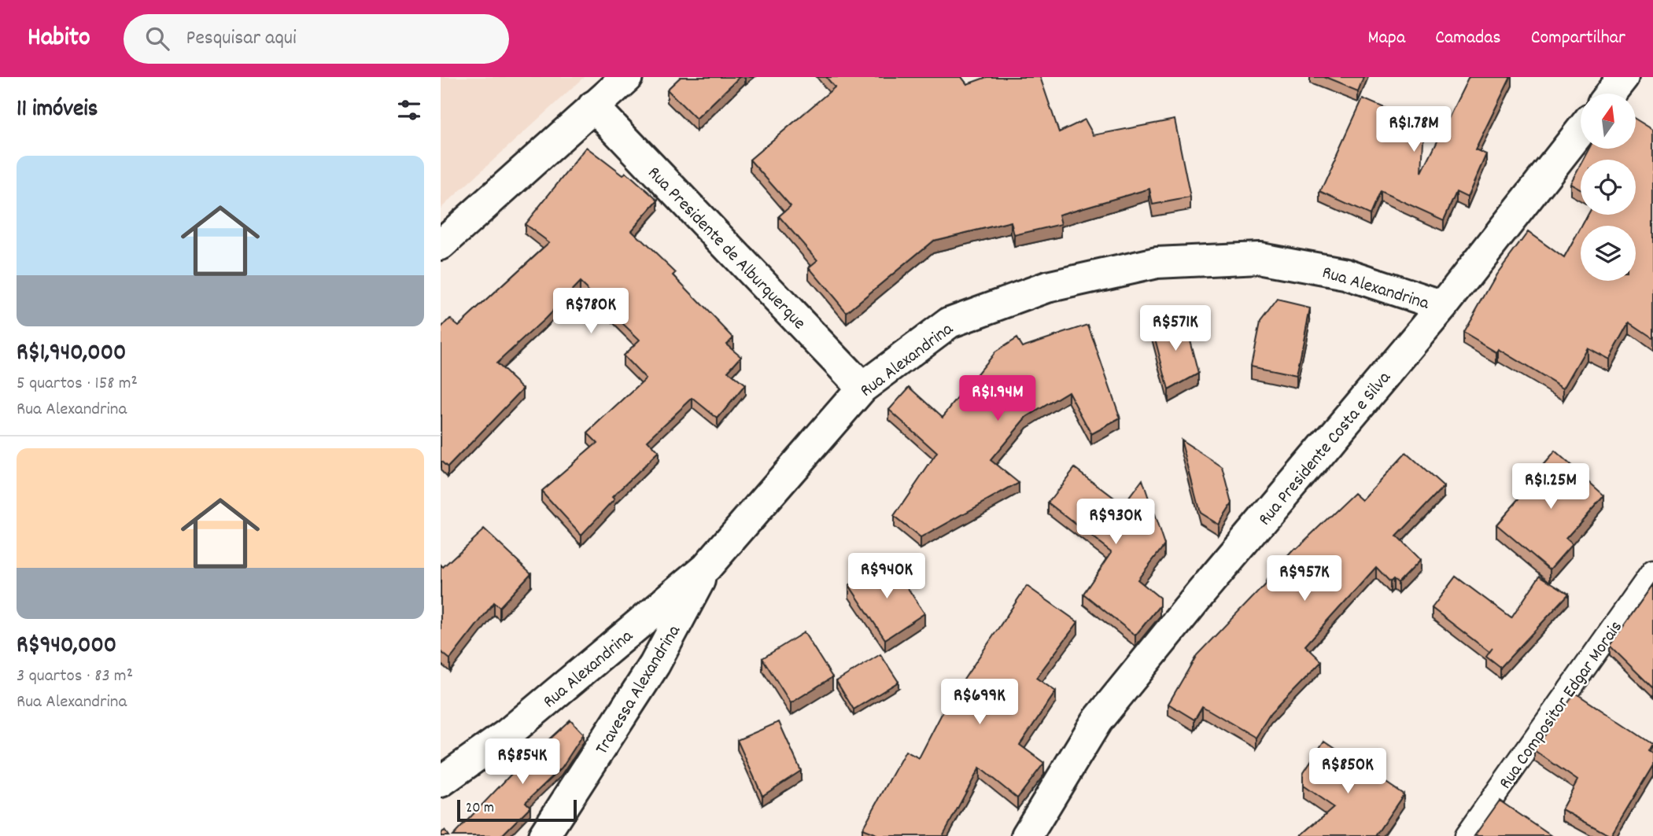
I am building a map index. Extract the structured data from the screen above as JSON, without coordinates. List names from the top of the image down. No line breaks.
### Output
{"streets":{"street":["Rua Presidente de Alburquerque","Rua Alexandrina","Rua Presidente Costa e Silva","Travessa Alexandrina"],"lane":["Rua Compositor Edgar Morais"]},"crossings":[["Rua Presidente de Alburquerque","Rua Alexandrina"],["Rua Alexandrina","Rua Presidente Costa e Silva"],["Rua Alexandrina","Travessa Alexandrina"]],"scale_bar":"20 m","north":"top","page":{"header":"Habito","search":"Pesquisar aqui","nav":["Mapa","Camadas","Compartilhar"],"heading":"11 imóveis","price":["R$1.78M","R$780K","R$571K","R$1.94M","R$1.25M","R$930K","R$940K","R$957K","R$699K","R$854K","R$850K"],"list":[{"name":"R$1,940,000","note":"5 quartos · 158 m² · Rua Alexandrina"},{"name":"R$940,000","note":"3 quartos · 83 m² · Rua Alexandrina"}],"scale":"20 m"}}
